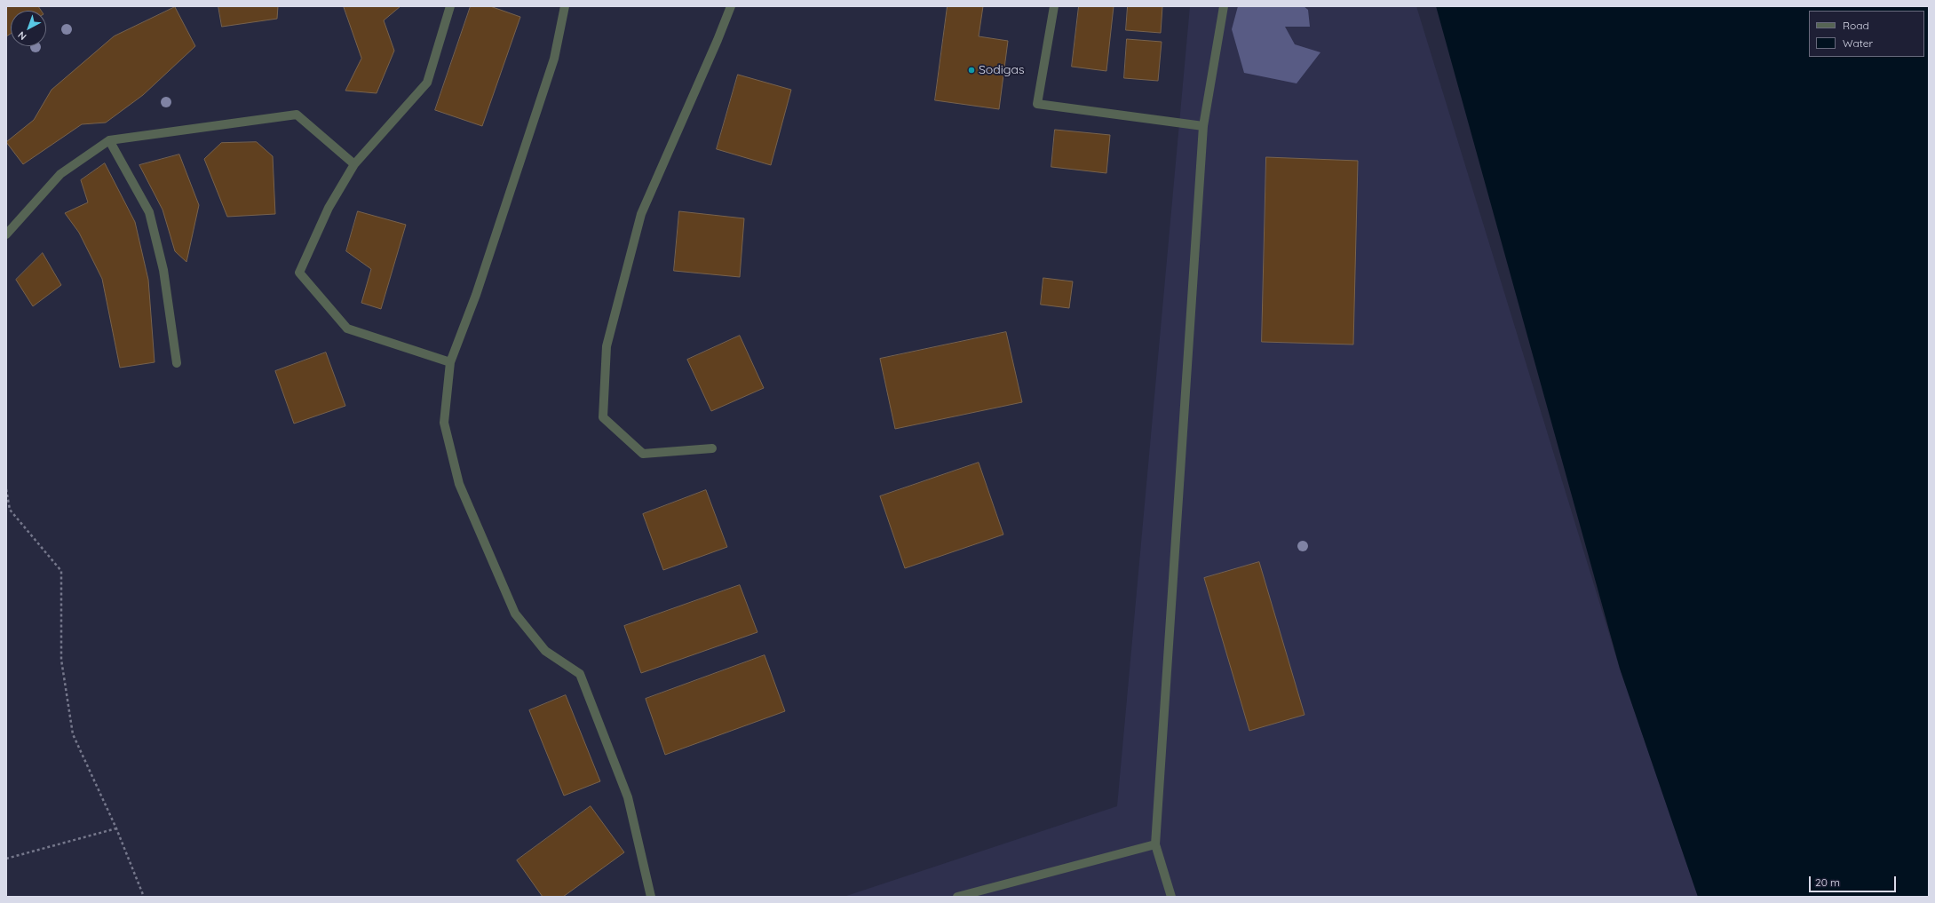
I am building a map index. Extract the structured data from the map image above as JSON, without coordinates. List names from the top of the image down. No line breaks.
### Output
{"places":["Sodigas"],"legend":["Road","Water"],"scale_bar":"20 m","north":"bottom left"}
